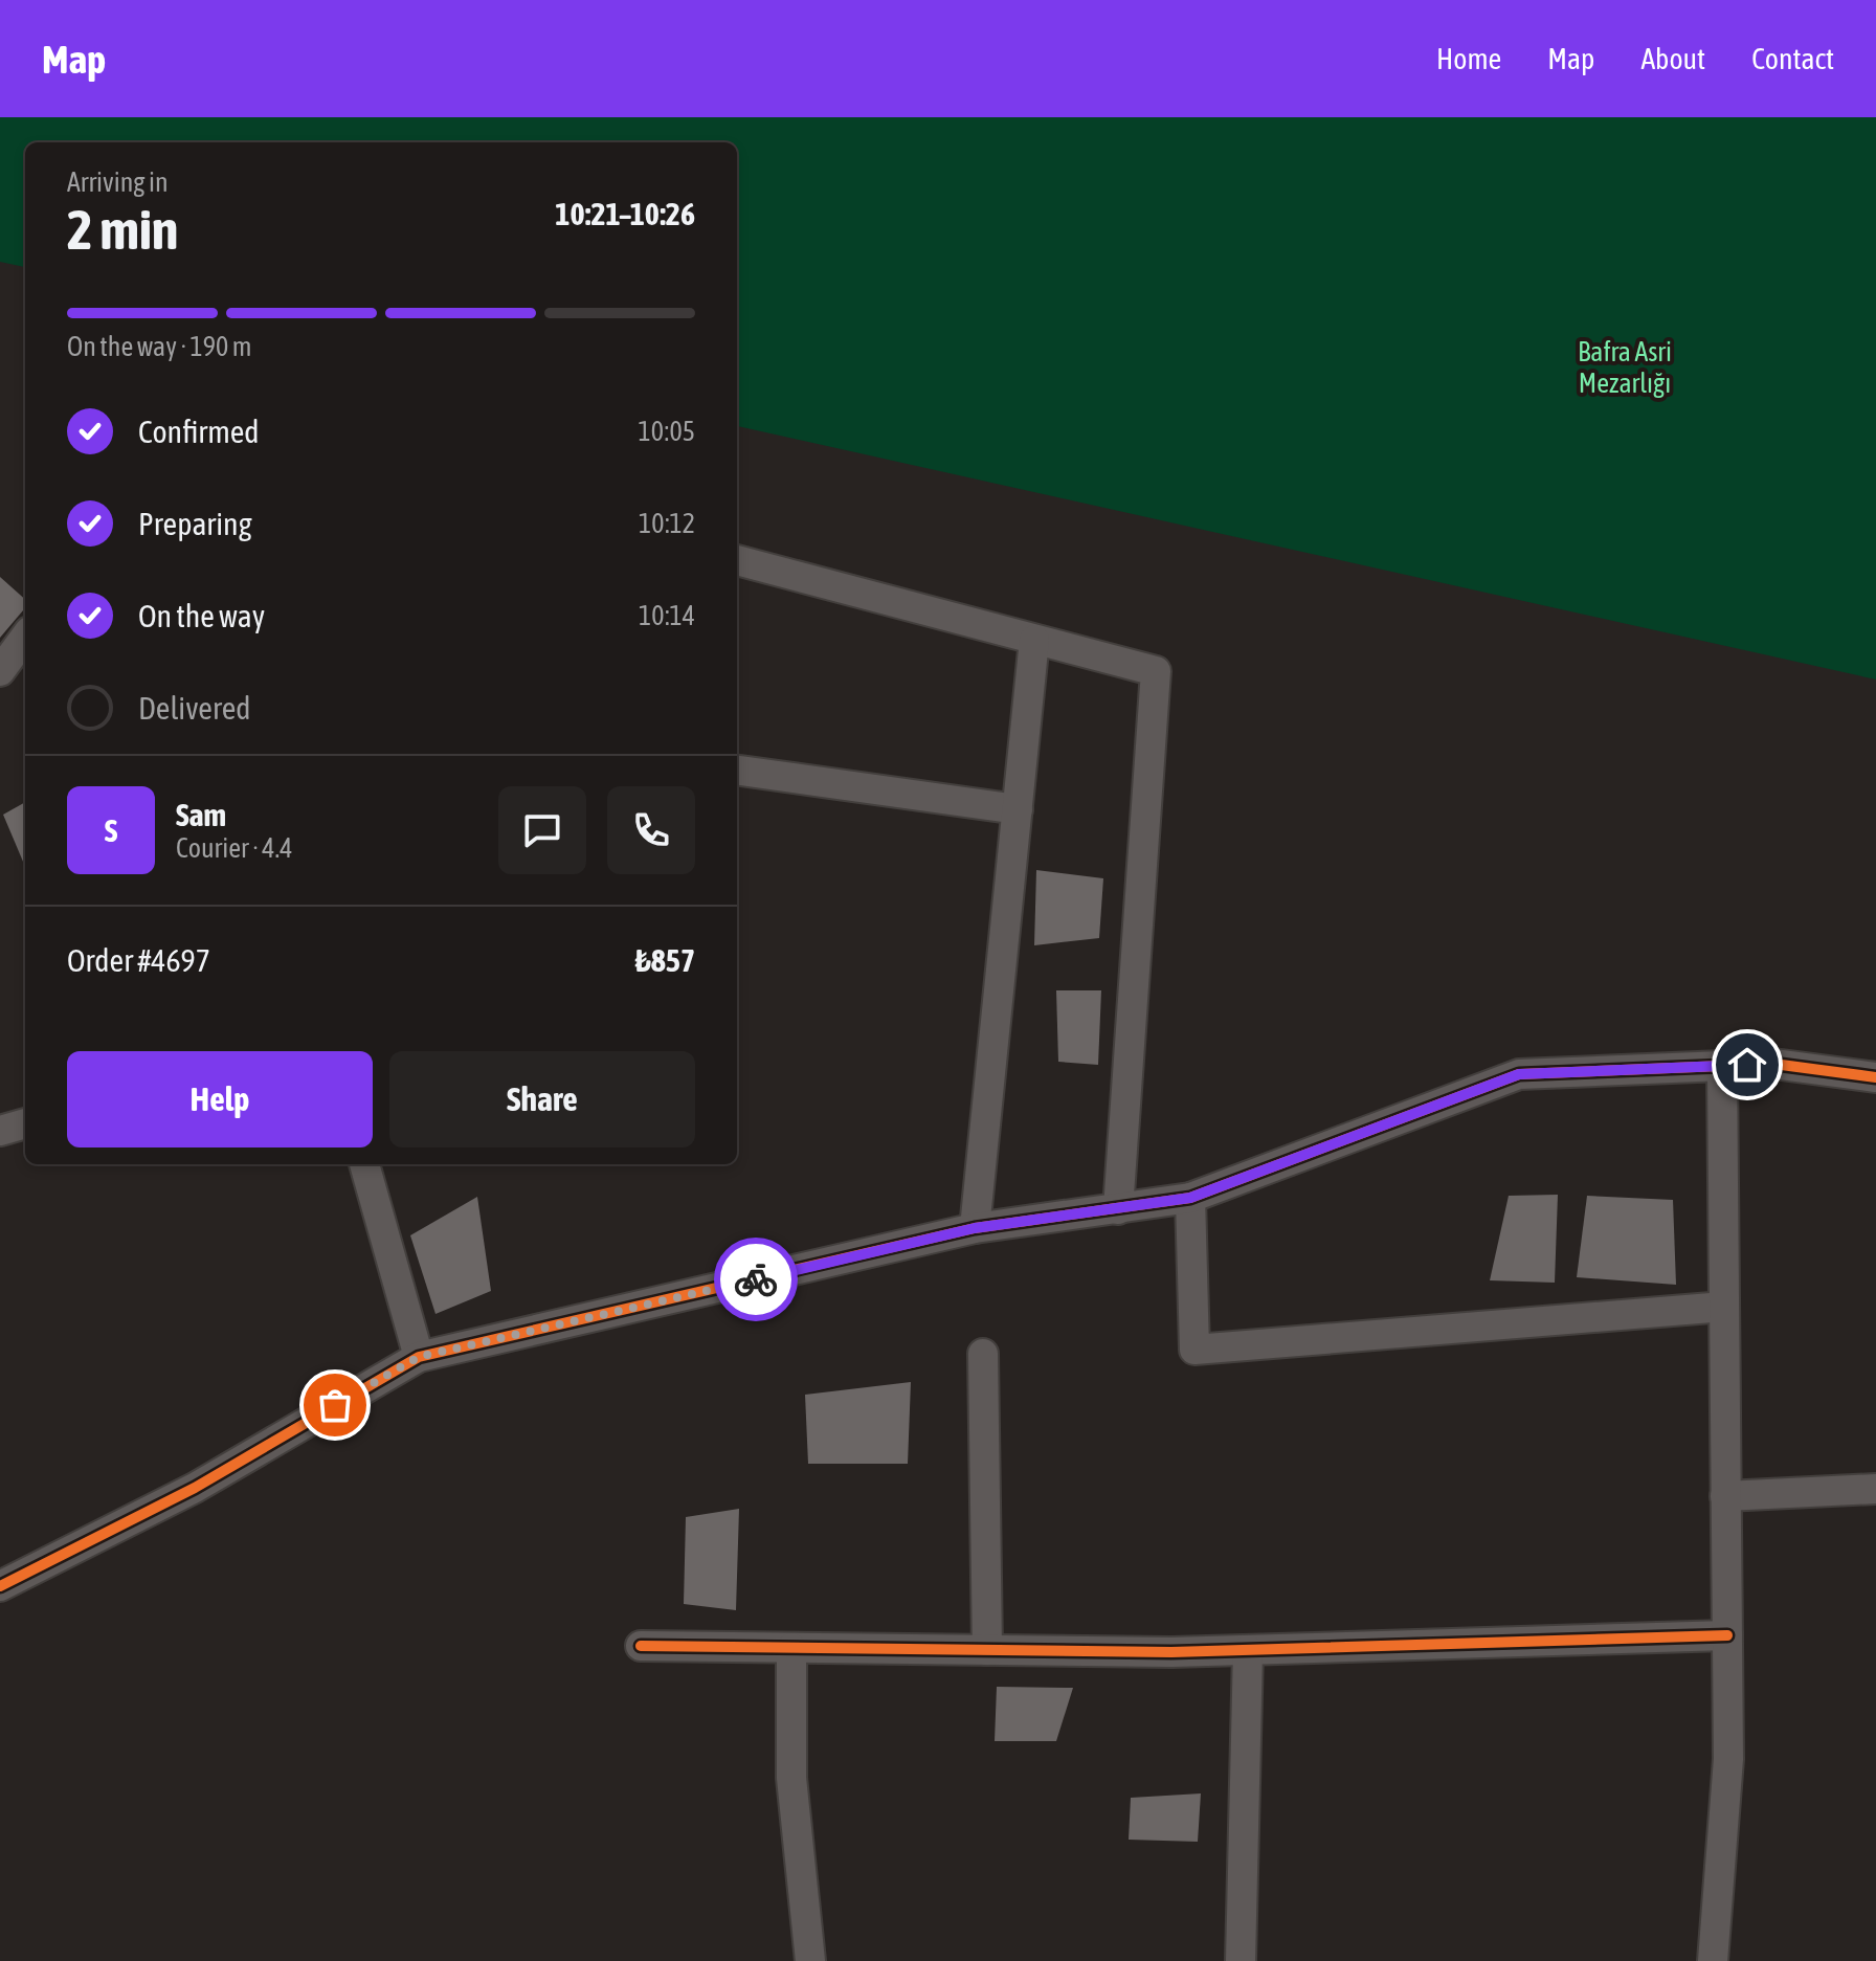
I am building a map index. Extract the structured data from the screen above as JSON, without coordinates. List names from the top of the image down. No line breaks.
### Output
{"parks":["Bafra Asri Mezarlığı"],"page":{"header":"Map","nav":["Home","Map","About","Contact"],"heading":["2 min","Arriving in","10:21–10:26"],"panel":["Sam","Courier · 4.4","Order #4697","₺857"],"bar":"On the way · 190 m","list":[["Confirmed","10:05"],["Preparing","10:12"],["On the way","10:14"],"Delivered"],"round":"S","buttons":["Help","Share"]}}
